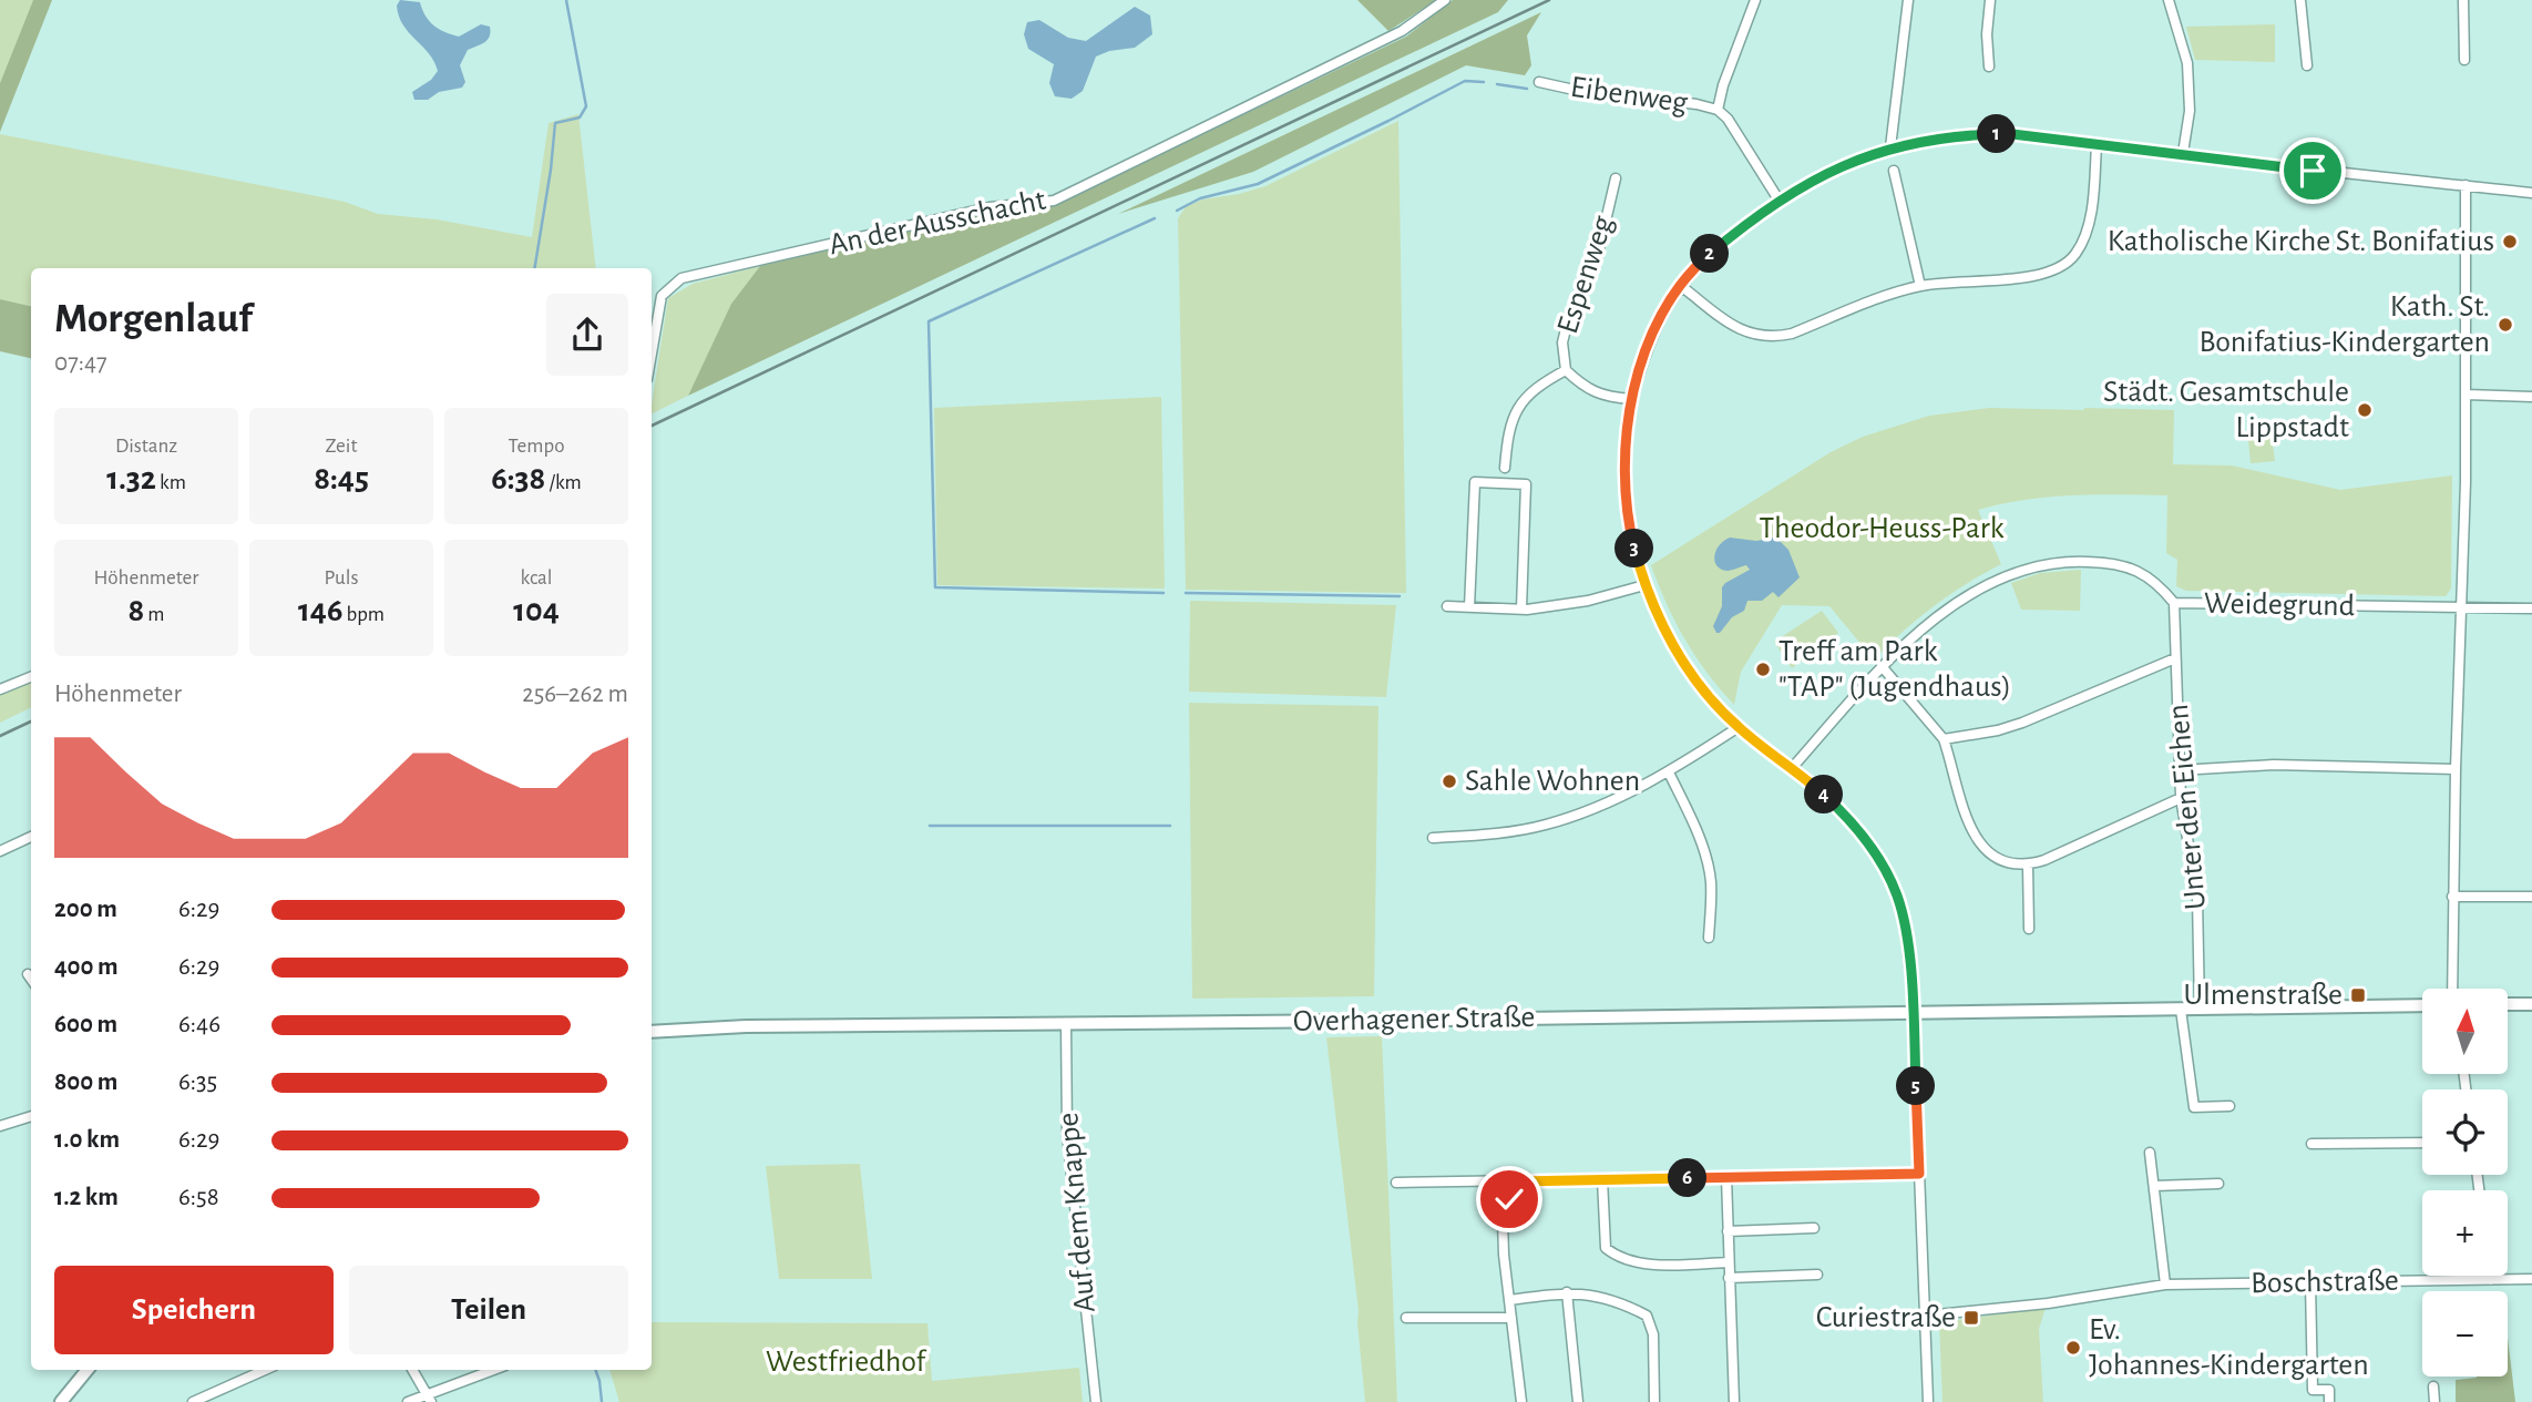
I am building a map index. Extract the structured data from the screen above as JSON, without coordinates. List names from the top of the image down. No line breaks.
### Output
{"streets":{"main road":["Overhagener Straße"],"street":["Eibenweg","An der Ausschacht","Espenweg","Weidegrund","Unter den Eichen","Auf dem Knappe","Boschstraße"]},"crossings":[["Weidegrund","Unter den Eichen"],["Unter den Eichen","Overhagener Straße"],["Overhagener Straße","Auf dem Knappe"]],"parks":["Theodor-Heuss-Park","Westfriedhof"],"places":{"other":["Katholische Kirche St. Bonifatius","Kath. St. Bonifatius-Kindergarten","Städt. Gesamtschule Lippstadt","Treff am Park \"TAP\" (Jugendhaus)","Sahle Wohnen","Ev. Johannes-Kindergarten"],"transit":["Ulmenstraße","Curiestraße"]},"north":"top","page":{"pins":["1","2","3","4","5","6"],"heading":["Morgenlauf","07:47"],"stats":[["Distanz","1.32 km"],["Zeit","8:45"],["Tempo","6:38 /km"],["Höhenmeter","8 m"],["Puls","146 bpm"],["kcal","104"]],"chart":["Höhenmeter","256–262 m"],"list":[{"name":"200 m","note":"6:29"},{"name":"400 m","note":"6:29"},{"name":"600 m","note":"6:46"},{"name":"800 m","note":"6:35"},{"name":"1.0 km","note":"6:29"},{"name":"1.2 km","note":"6:58"}],"map_buttons":["+","−"],"buttons":["Speichern","Teilen"]}}
